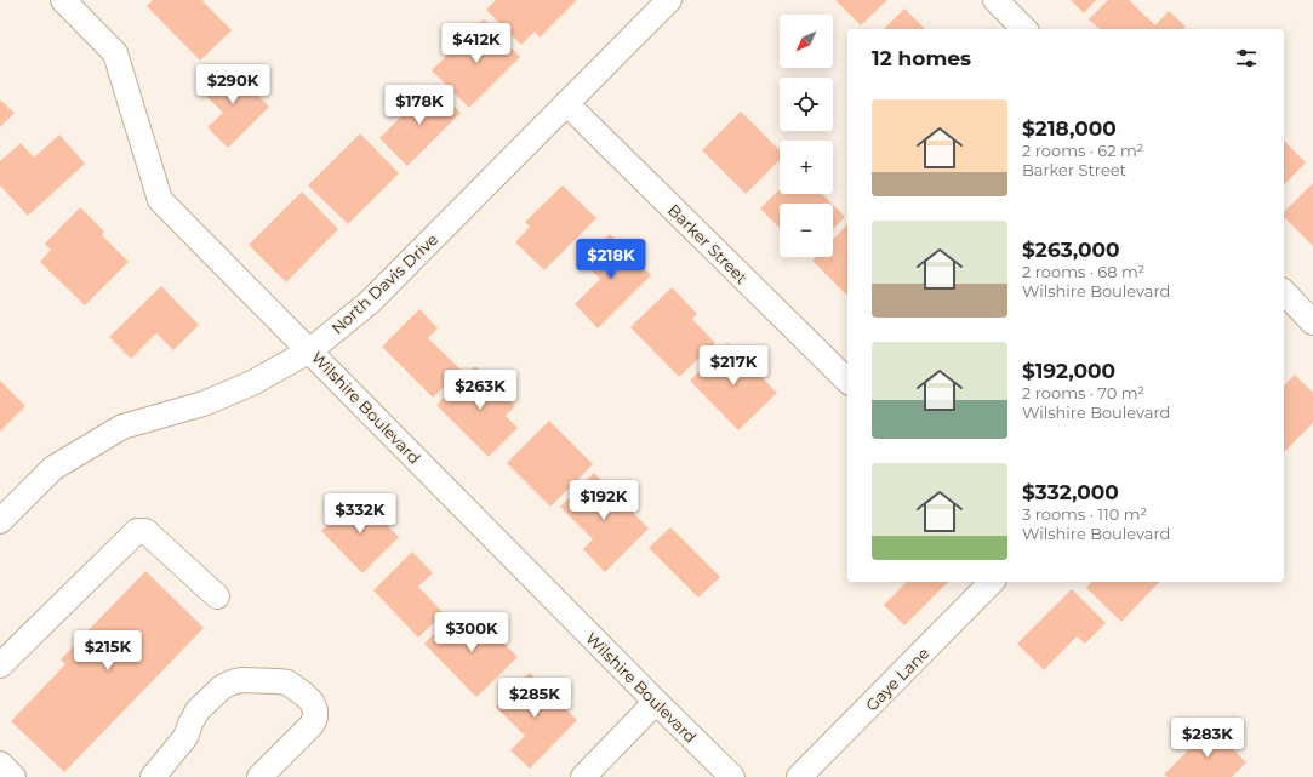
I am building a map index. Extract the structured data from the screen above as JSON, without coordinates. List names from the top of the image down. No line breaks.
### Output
{"streets":{"street":["Barker Street","North Davis Drive","Wilshire Boulevard","Gaye Lane"]},"crossings":[["Barker Street","North Davis Drive"],["North Davis Drive","Wilshire Boulevard"]],"north":"bottom left","page":{"map_buttons":["+","−"],"price":["$412K","$290K","$178K","$218K","$217K","$263K","$192K","$332K","$300K","$215K","$285K","$283K"],"heading":"12 homes","list":[{"name":"$218,000","note":"2 rooms · 62 m² · Barker Street"},{"name":"$263,000","note":"2 rooms · 68 m² · Wilshire Boulevard"},{"name":"$192,000","note":"2 rooms · 70 m² · Wilshire Boulevard"},{"name":"$332,000","note":"3 rooms · 110 m² · Wilshire Boulevard"}]}}
